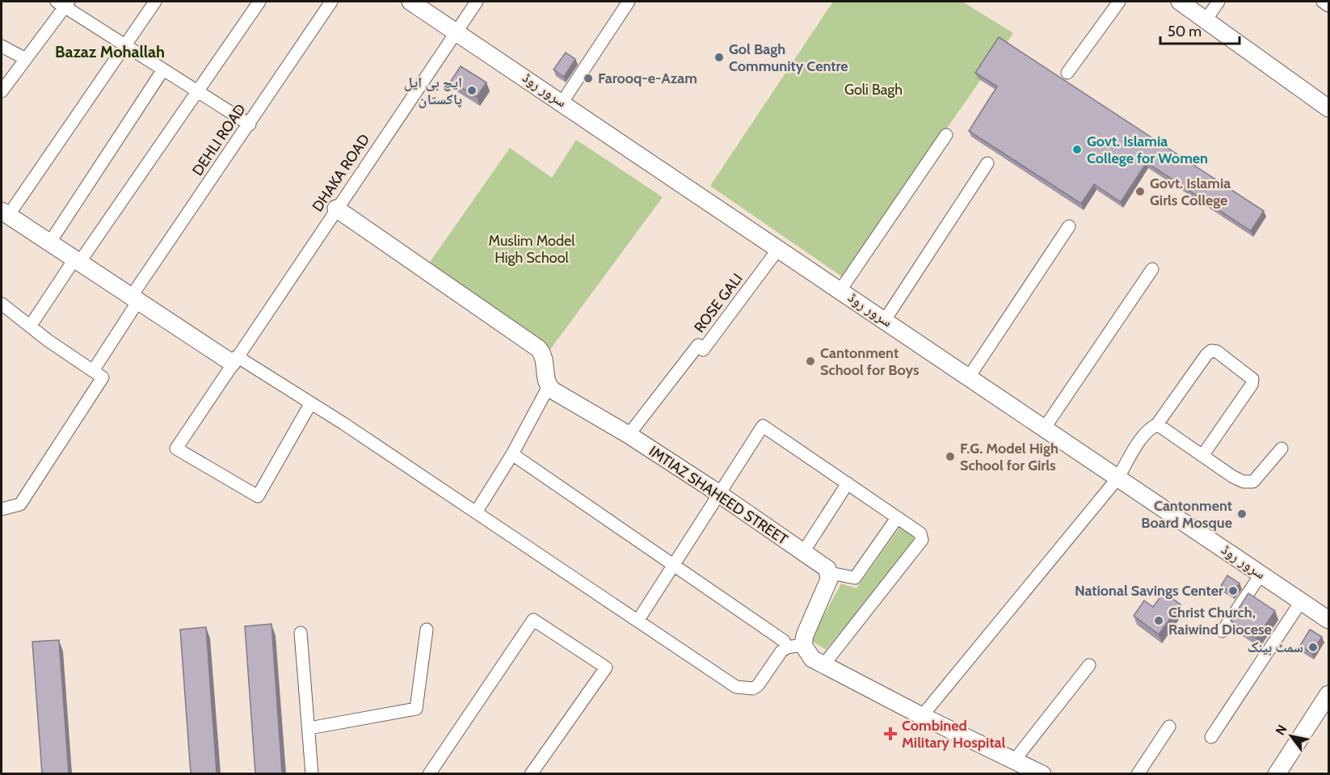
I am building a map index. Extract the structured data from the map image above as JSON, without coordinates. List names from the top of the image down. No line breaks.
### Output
{"streets":{"street":["سرور روڈ","DEHLI ROAD","DHAKA ROAD","ROSE GALI","IMTIAZ SHAHEED STREET"]},"crossings":[["سرور روڈ","DHAKA ROAD"],["سرور روڈ","ROSE GALI"],["ROSE GALI","IMTIAZ SHAHEED STREET"]],"districts":["Bazaz Mohallah"],"parks":["Goli Bagh","Muslim Model High School"],"places":{"other":["Gol Bagh Community Centre","Farooq-e-Azam","ایچ بی ایل پاکستان","Govt. Islamia College for Women","Govt. Islamia Girls College","Cantonment School for Boys","F.G. Model High School for Girls","Cantonment Board Mosque","National Savings Center","Christ Church, Raiwind Diocese","سمٹ بینک"],"health":["Combined Military Hospital"]},"scale_bar":"50 m","north":"top left"}
